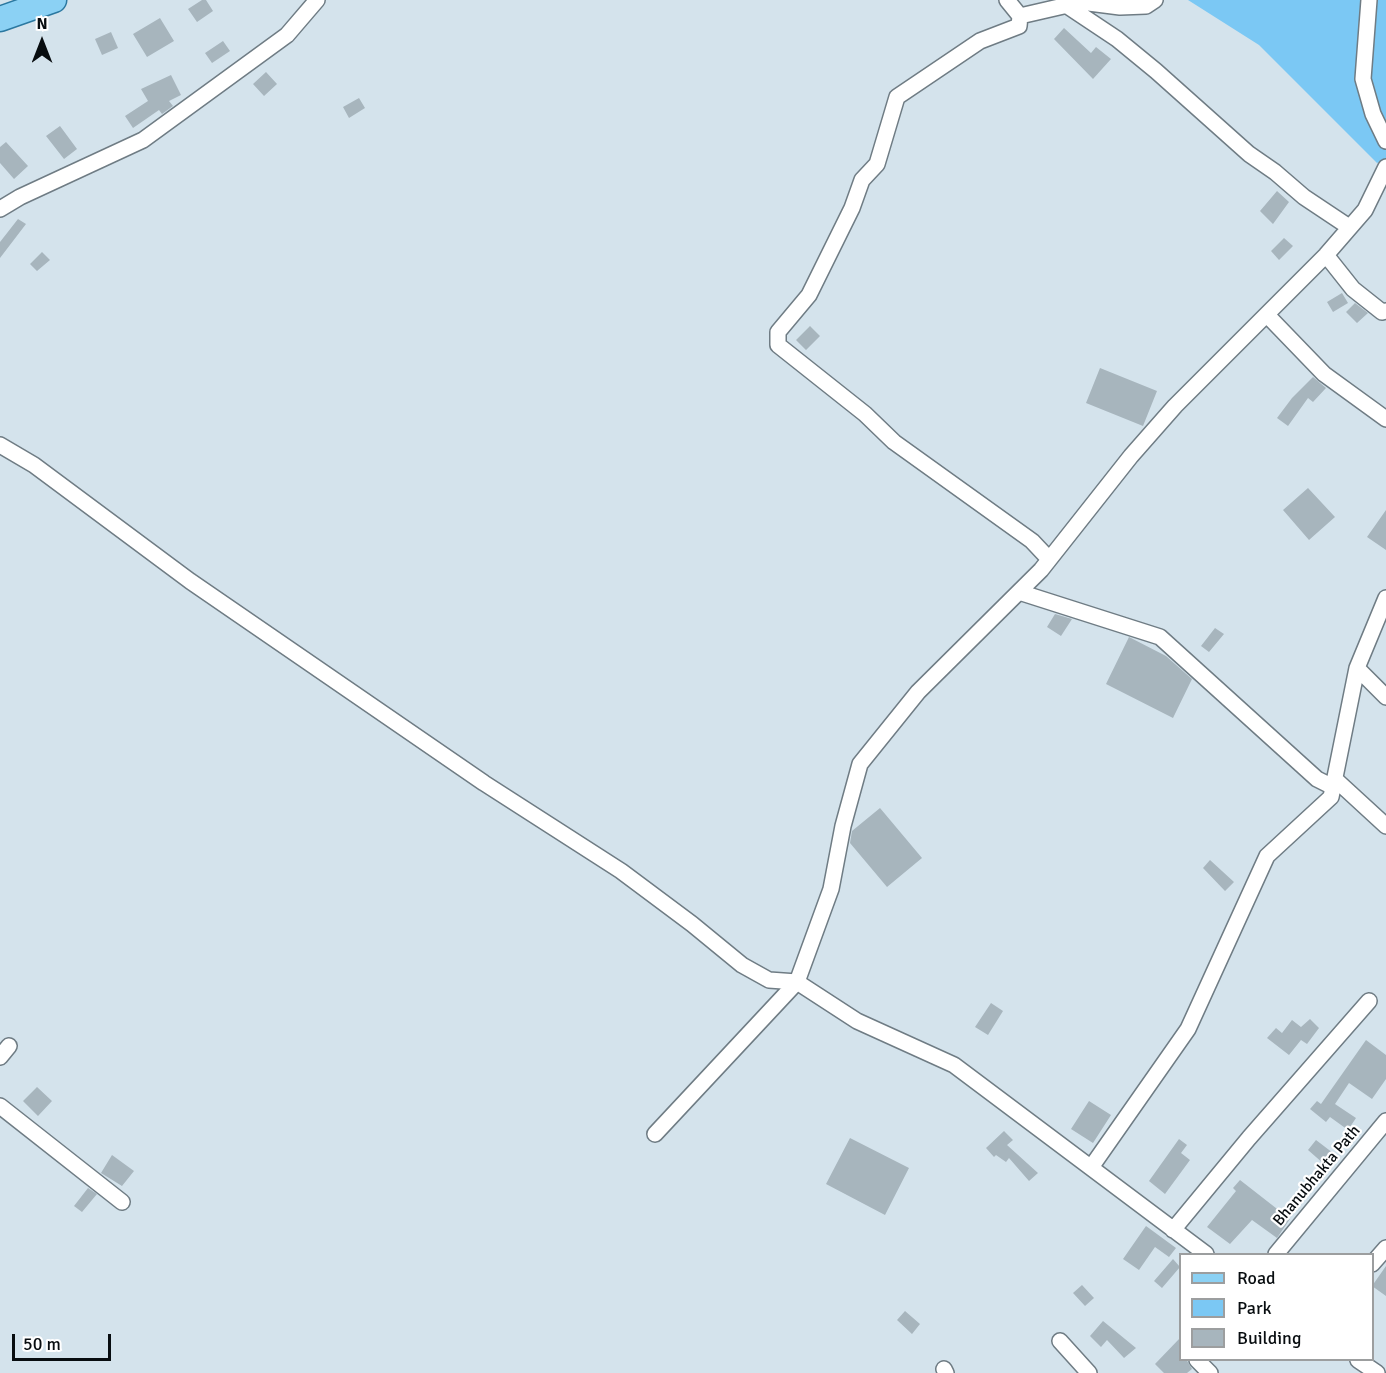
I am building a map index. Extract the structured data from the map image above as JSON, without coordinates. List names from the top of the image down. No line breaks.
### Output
{"streets":{"street":["Bhanubhakta Path"]},"legend":["Road","Park","Building"],"scale_bar":"50 m","north":"top"}
